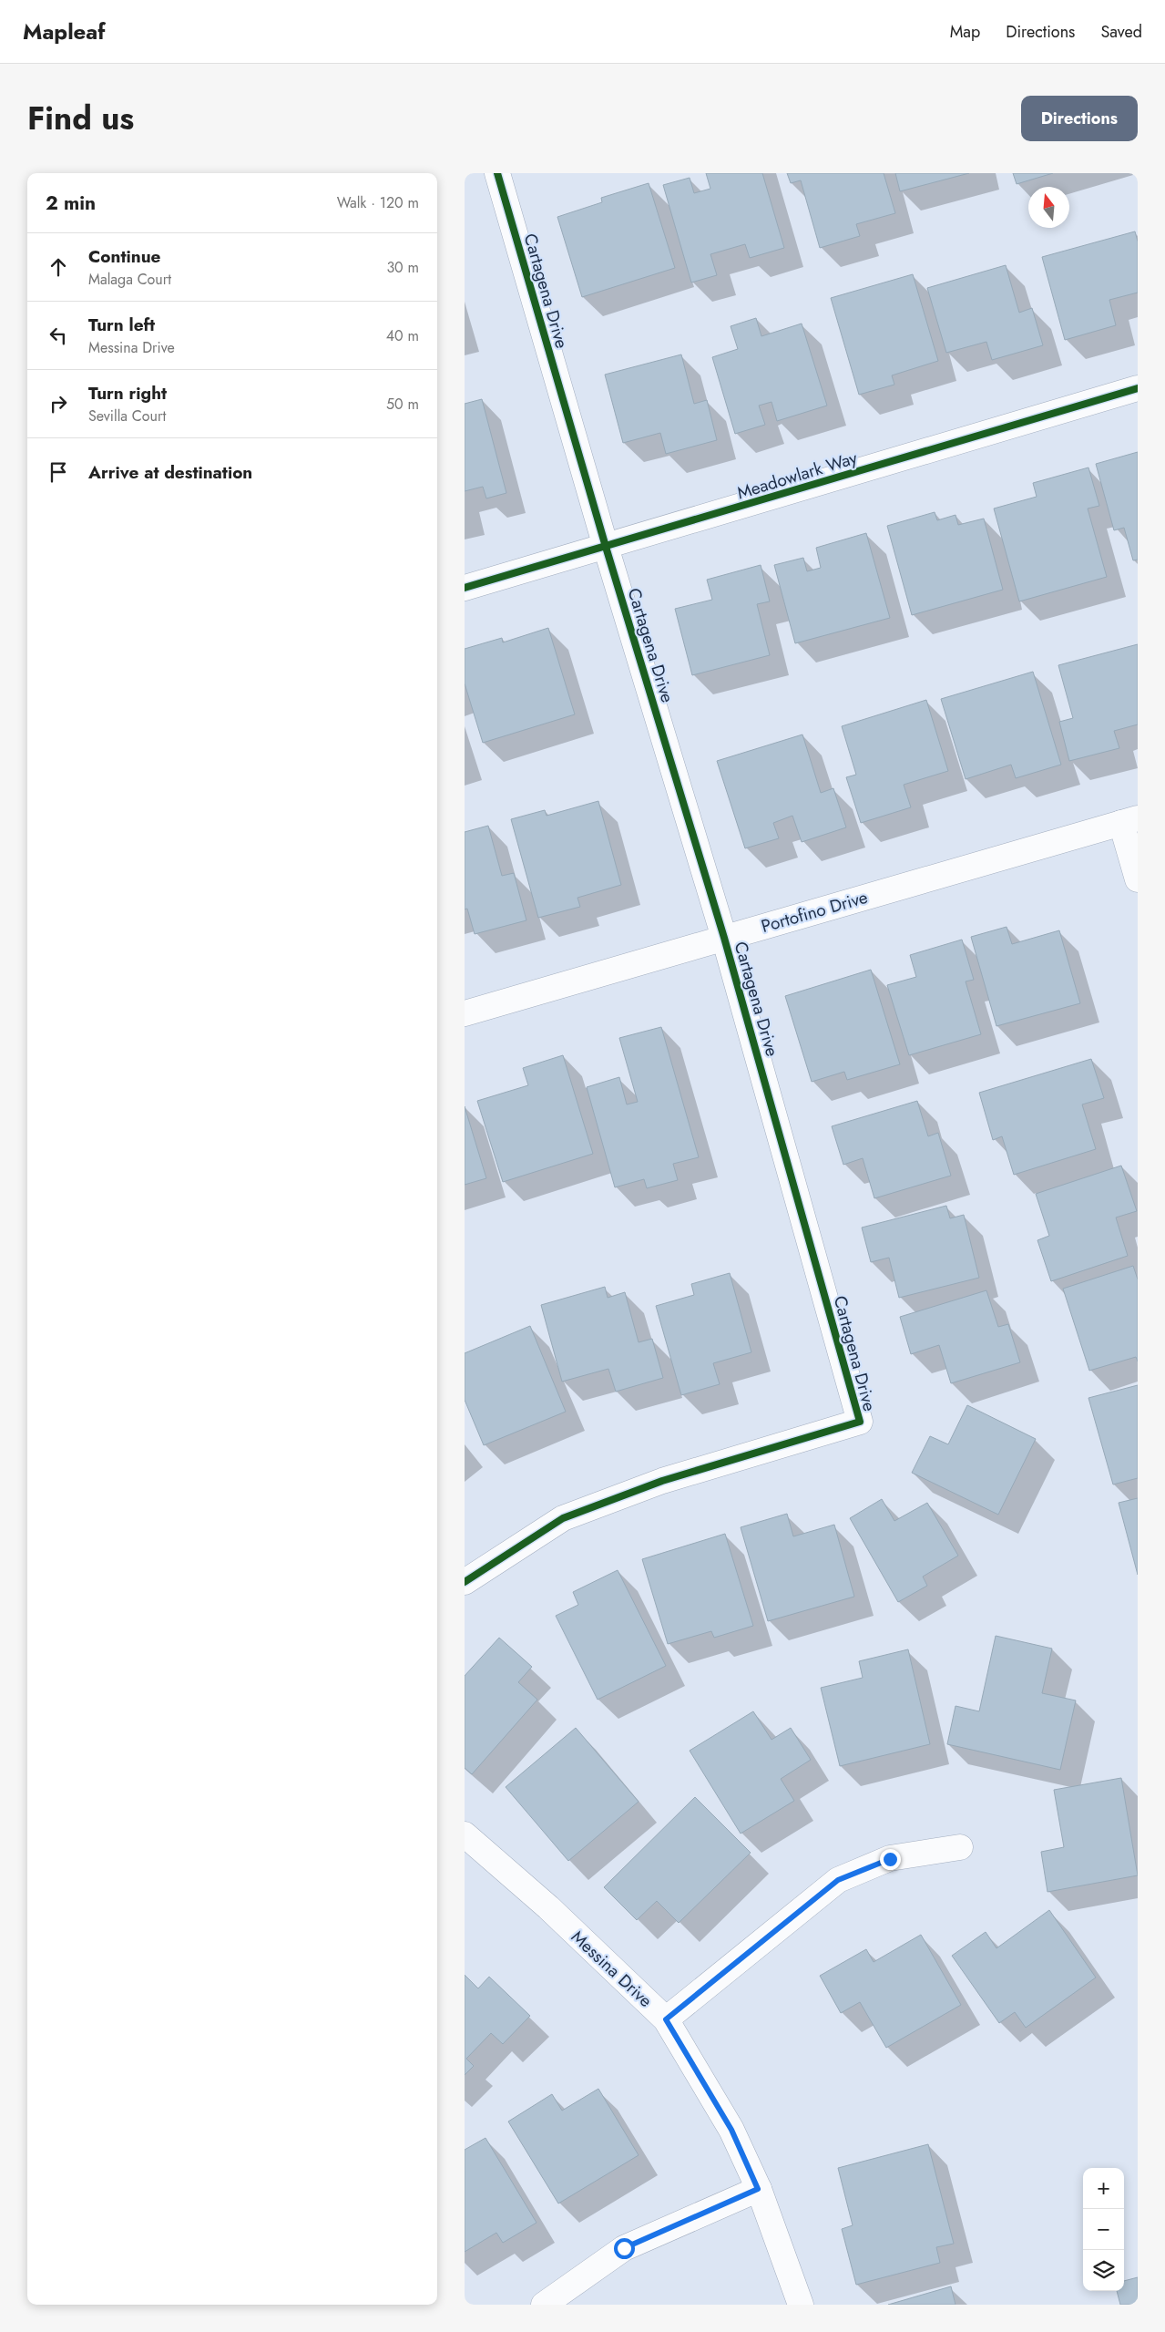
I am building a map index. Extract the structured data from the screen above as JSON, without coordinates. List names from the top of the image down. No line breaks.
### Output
{"streets":{"street":["Cartagena Drive","Meadowlark Way","Portofino Drive","Messina Drive"]},"crossings":[["Cartagena Drive","Meadowlark Way"],["Cartagena Drive","Portofino Drive"]],"north":"top","page":{"header":"Mapleaf","nav":["Map","Directions","Saved"],"title":"Find us","buttons":"Directions","heading":["2 min","Walk · 120 m"],"list":[["Continue","Malaga Court","30 m"],["Turn left","Messina Drive","40 m"],["Turn right","Sevilla Court","50 m"],"Arrive at destination"],"map_buttons":["+","−"]}}
